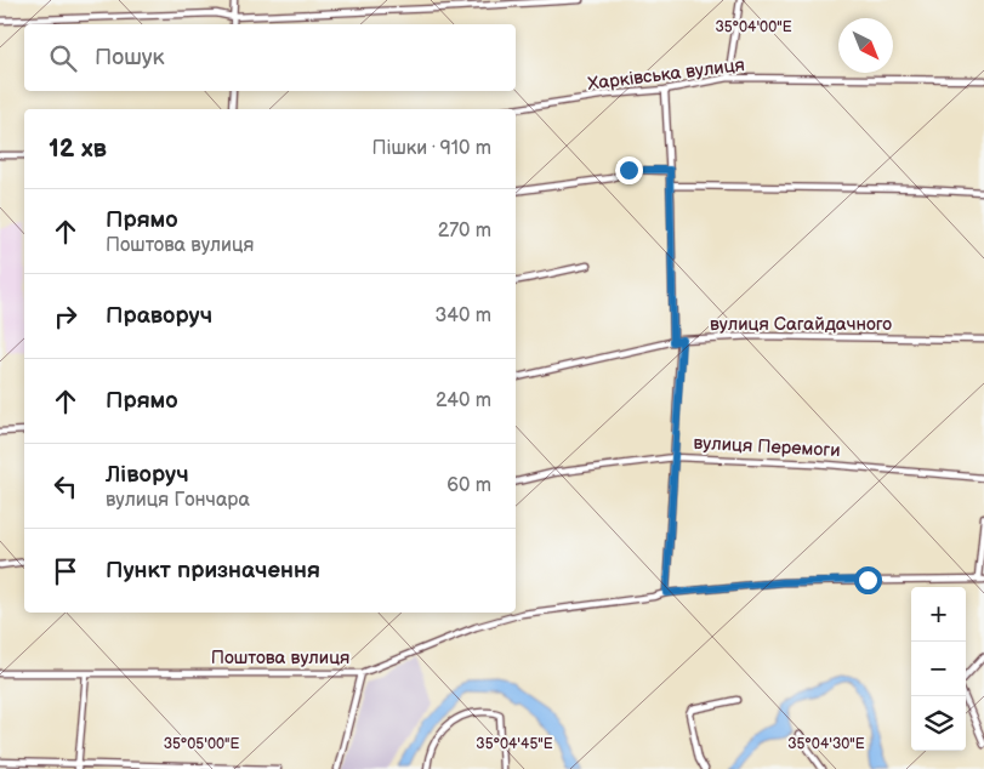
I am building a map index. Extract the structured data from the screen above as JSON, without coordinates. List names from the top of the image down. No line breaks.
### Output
{"streets":{"street":["Харківська вулиця","вулиця Сагайдачного","вулиця Перемоги","Поштова вулиця"]},"north":"bottom right","page":{"search":"Пошук","heading":["12 хв","Пішки · 910 m"],"list":[["Прямо","Поштова вулиця","270 m"],["Праворуч","340 m"],["Прямо","240 m"],["Ліворуч","вулиця Гончара","60 m"],"Пункт призначення"],"map_buttons":["+","−"]},"coordinates":["35°04'00\"E","35°05'00\"E","35°04'45\"E","35°04'30\"E"]}
